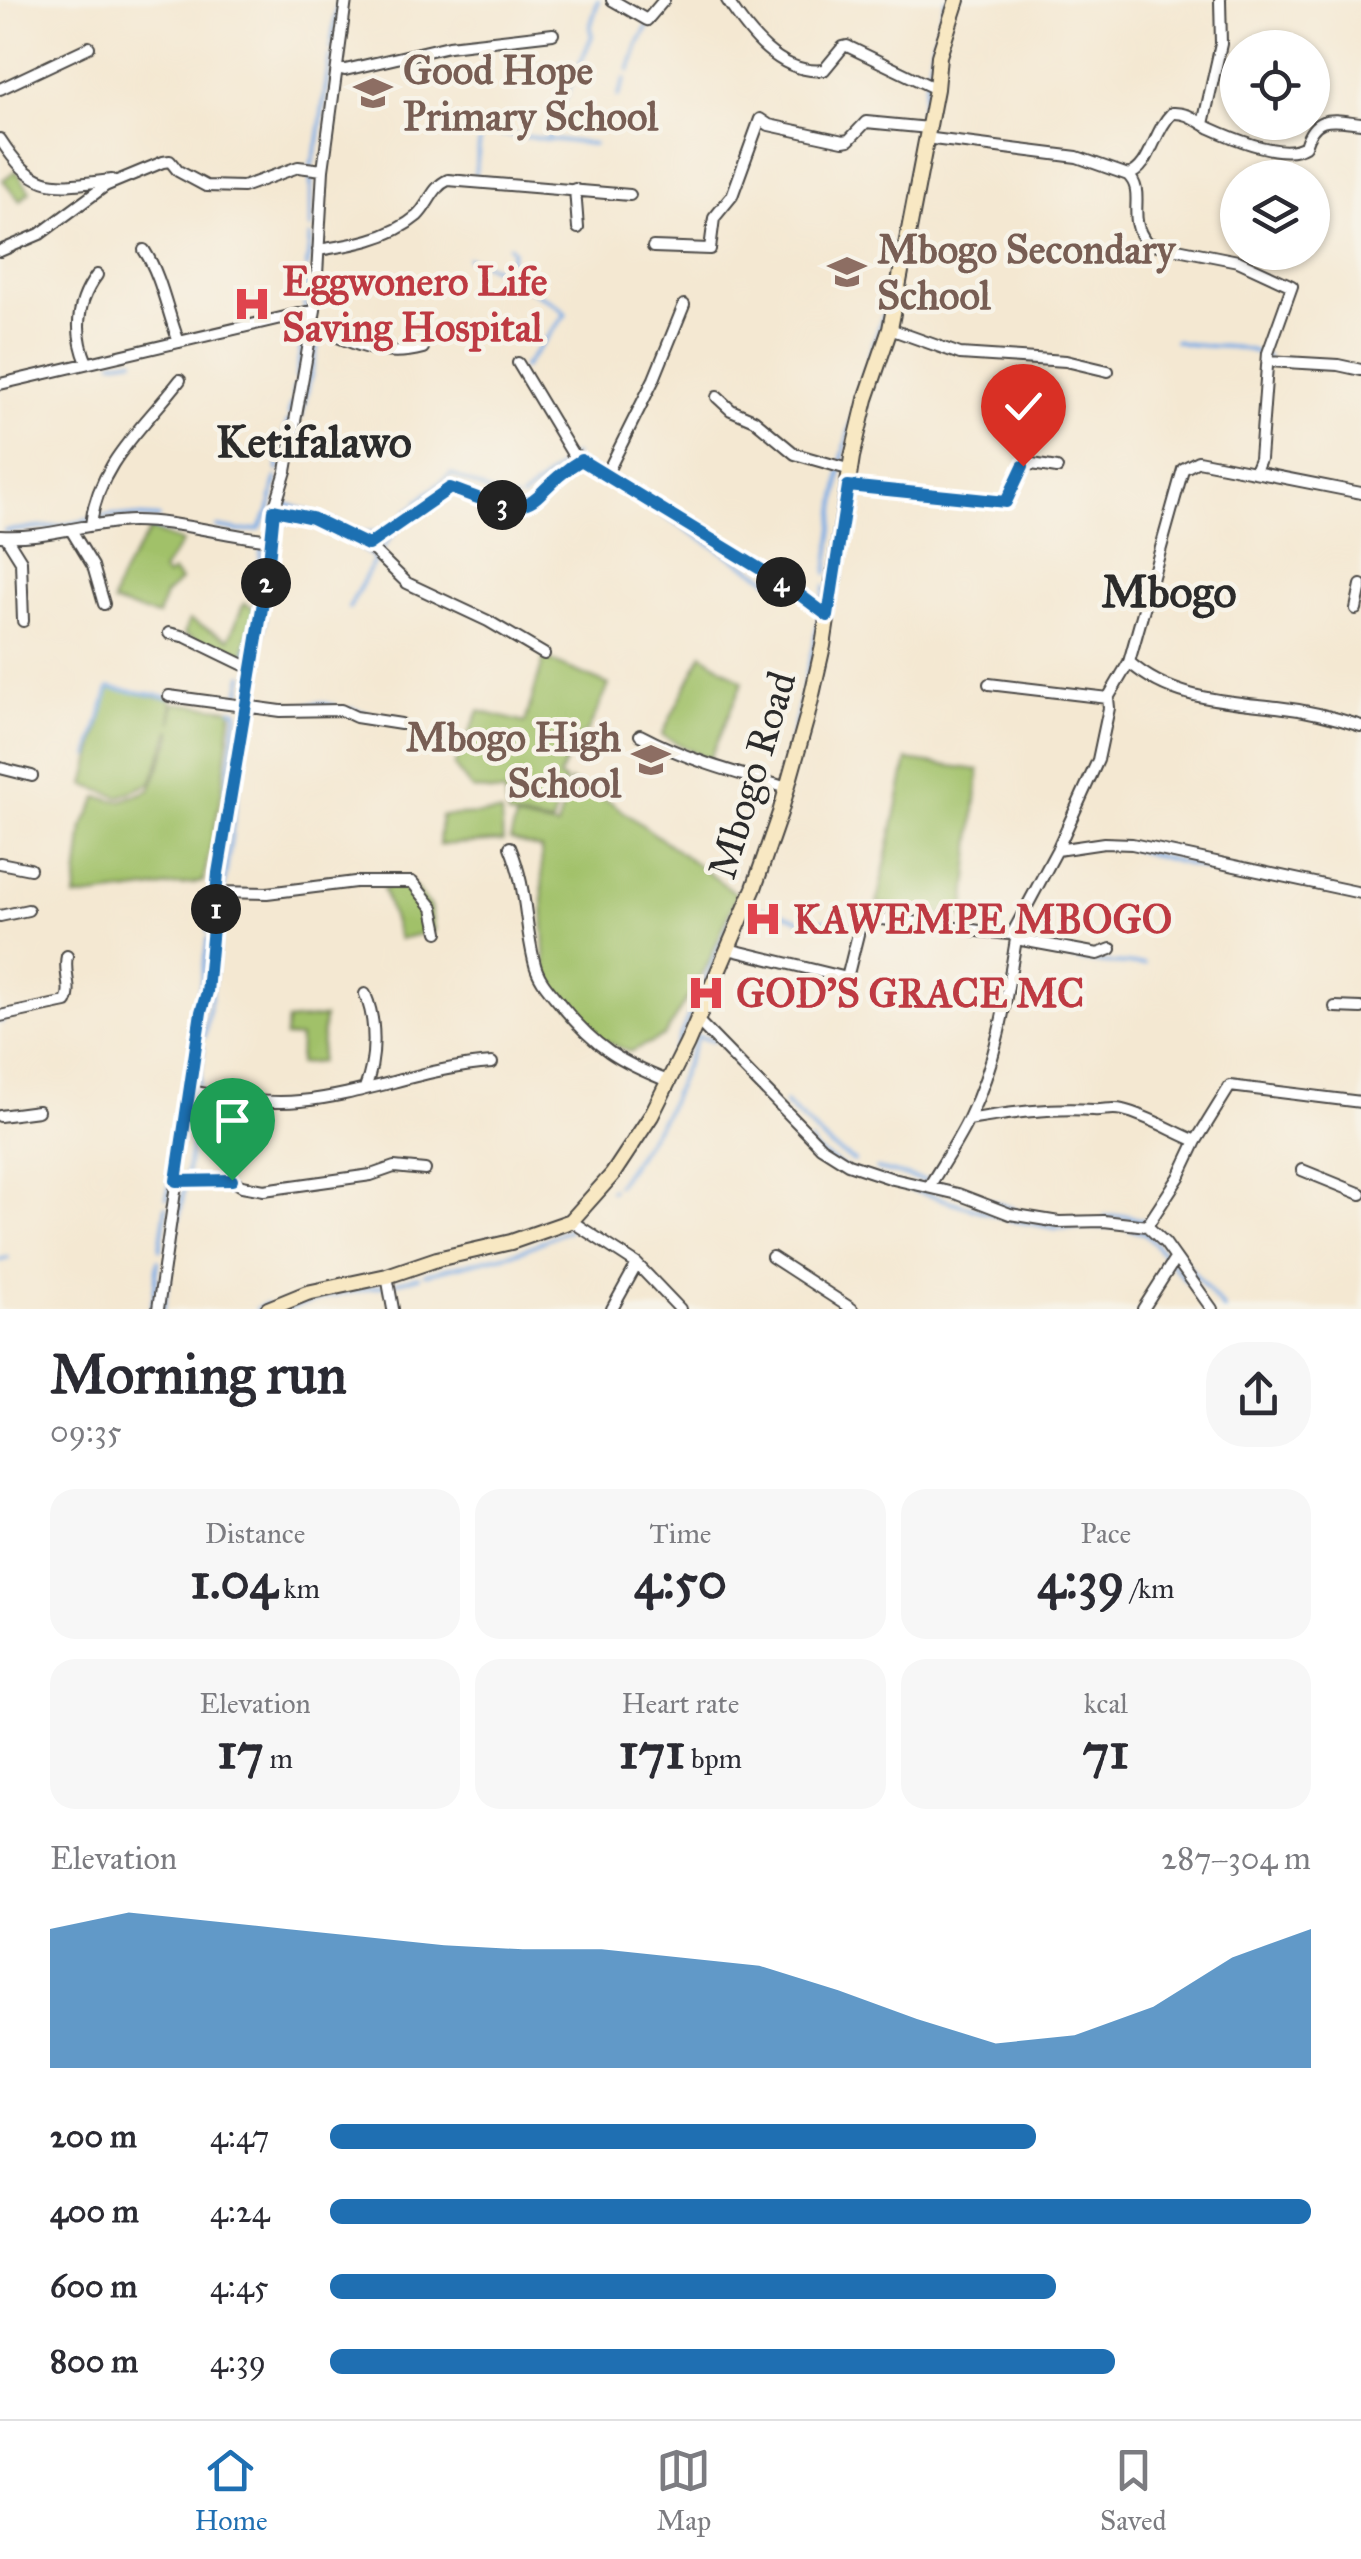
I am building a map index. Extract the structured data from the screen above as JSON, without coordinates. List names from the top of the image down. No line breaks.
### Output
{"streets":{"street":["Mbogo Road"]},"districts":["Ketifalawo","Mbogo"],"places":{"school or university":["Good Hope Primary School","Mbogo Secondary School","Mbogo High School"],"hospital":["Eggwonero Life Saving Hospital","KAWEMPE MBOGO","GOD'S GRACE MC"]},"page":{"pins":["3","4","2","1"],"heading":["Morning run","09:35"],"stats":[["Distance","1.04 km"],["Time","4:50"],["Pace","4:39 /km"],["Elevation","17 m"],["Heart rate","171 bpm"],["kcal","71"]],"chart":["Elevation","287–304 m"],"list":[{"name":"200 m","note":"4:47"},{"name":"400 m","note":"4:24"},{"name":"600 m","note":"4:45"},{"name":"800 m","note":"4:39"}],"tabs":["Home","Map","Saved"]}}
